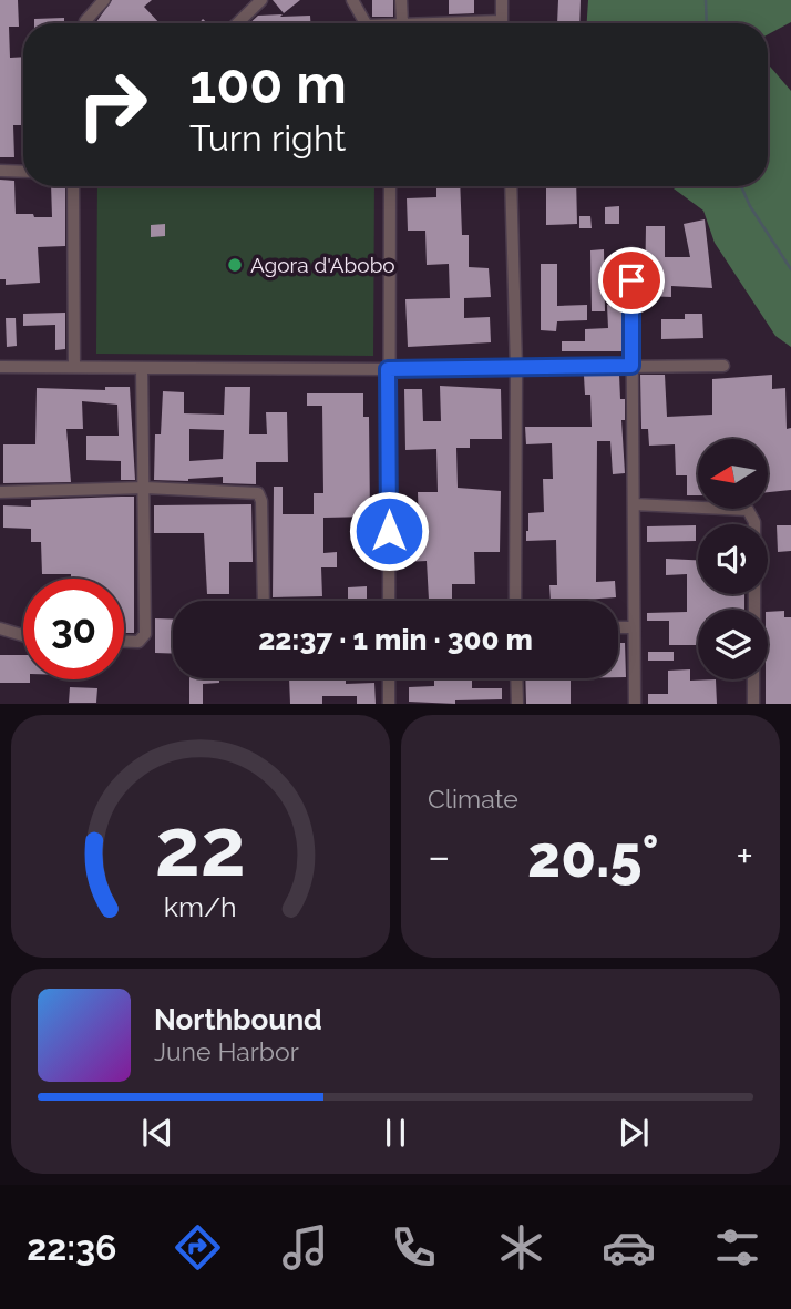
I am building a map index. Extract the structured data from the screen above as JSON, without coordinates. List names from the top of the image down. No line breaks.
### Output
{"places":["Agora d'Abobo"],"north":"left","page":{"turn":["100 m","Turn right"],"limit":"30","trip":"22:37 · 1 min · 300 m","tile":"Climate","heat":["−","20.5°","+"],"song":["Northbound","June Harbor"],"tabs":"22:36","gauge":["22","km/h"]}}
